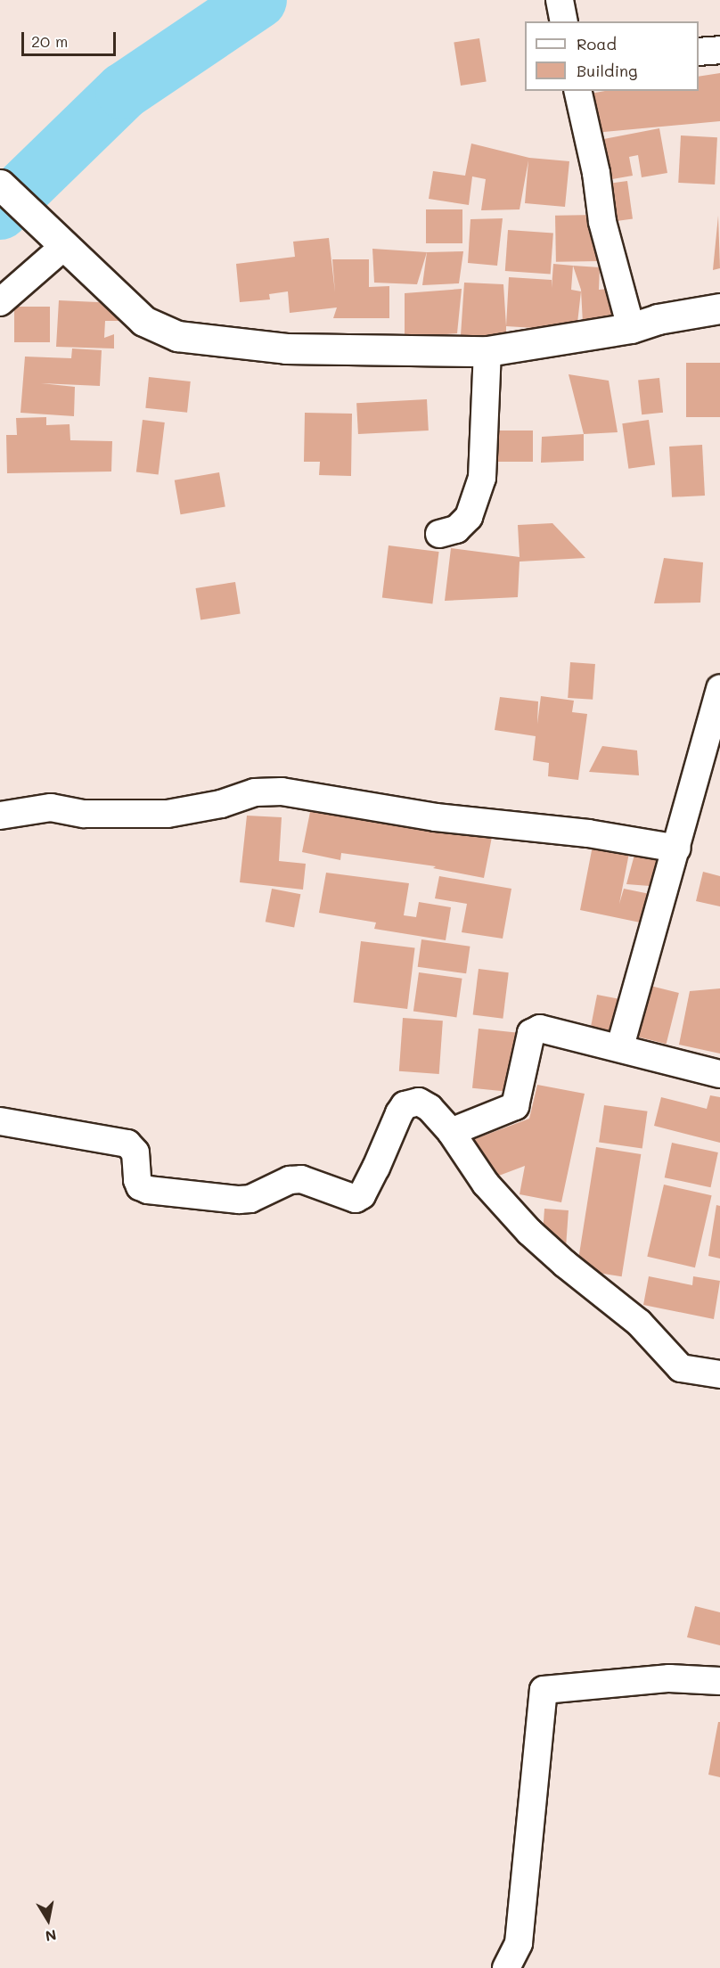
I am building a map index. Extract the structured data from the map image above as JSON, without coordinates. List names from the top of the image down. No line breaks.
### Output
{"legend":["Road","Building"],"scale_bar":"20 m","north":"bottom"}
